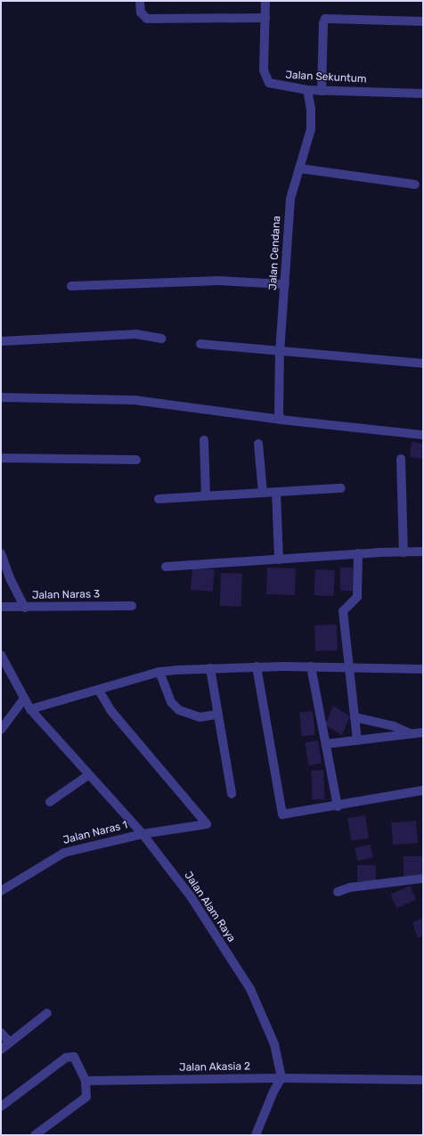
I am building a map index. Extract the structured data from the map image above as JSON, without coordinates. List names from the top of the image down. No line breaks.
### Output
{"streets":{"street":["Jalan Sekuntum","Jalan Cendana","Jalan Naras 3","Jalan Naras 1","Jalan Alam Raya","Jalan Akasia 2"]},"crossings":[["Jalan Sekuntum","Jalan Cendana"],["Jalan Naras 1","Jalan Alam Raya"],["Jalan Alam Raya","Jalan Akasia 2"]]}
